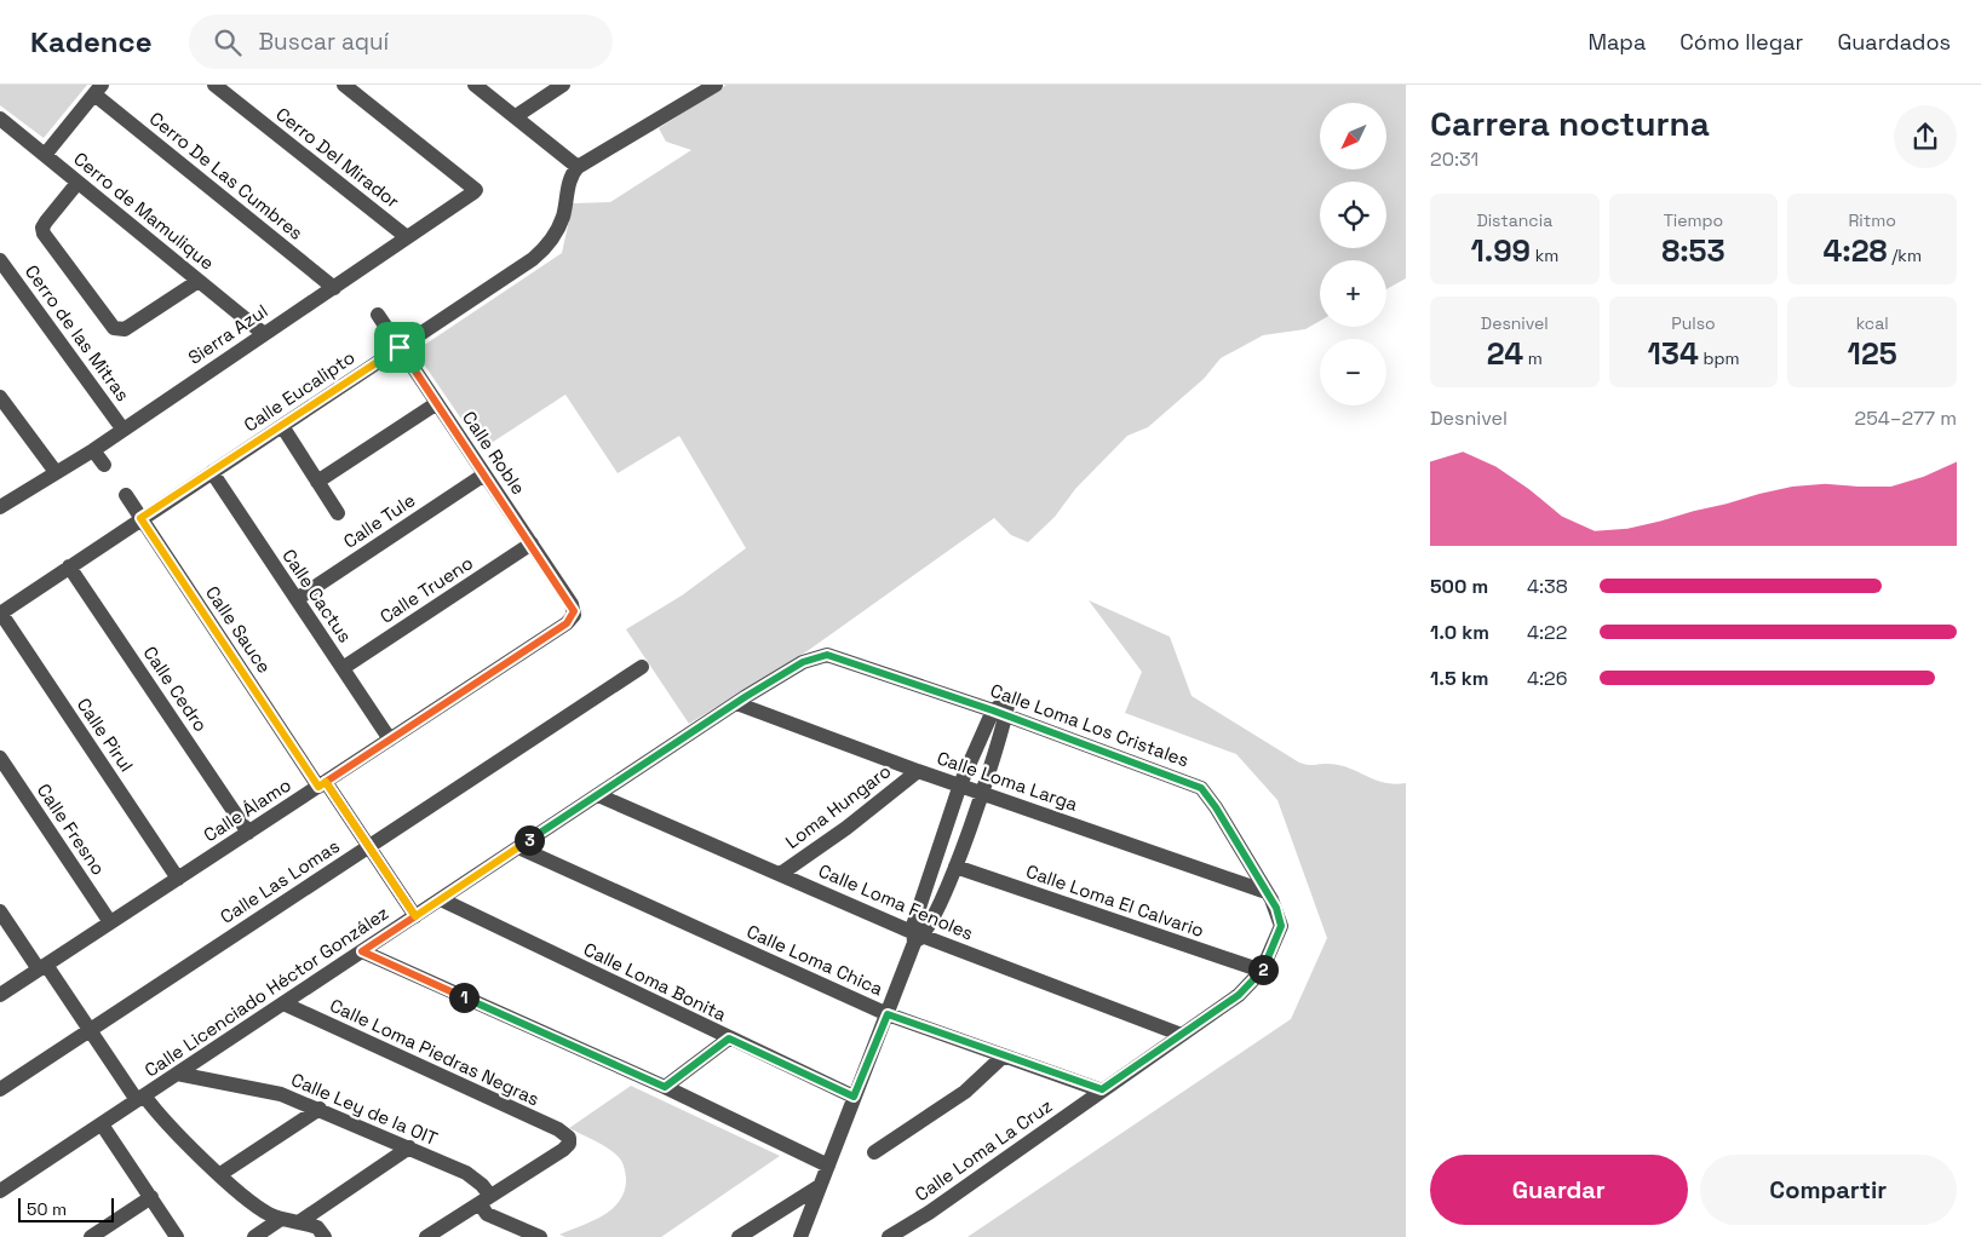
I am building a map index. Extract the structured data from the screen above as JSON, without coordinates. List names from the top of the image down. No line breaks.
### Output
{"streets":{"street":["Cerro Del Mirador","Cerro De Las Cumbres","Cerro de Mamulique","Cerro de las Mitras","Sierra Azul","Calle Eucalipto","Calle Roble","Calle Tule","Calle Trueno","Calle Cactus","Calle Sauce","Calle Cedro","Calle Loma Los Cristales","Calle Pirul","Calle Loma Larga","Loma Hungaro","Calle Álamo","Calle Fresno","Calle Las Lomas","Calle Loma El Calvario","Calle Loma Fenoles","Calle Loma Chica","Calle Loma Bonita","Calle Licenciado Héctor González","Calle Loma Piedras Negras","Calle Ley de la OIT","Calle Loma La Cruz"]},"crossings":[["Cerro Del Mirador","Sierra Azul"],["Cerro De Las Cumbres","Sierra Azul"],["Cerro de Mamulique","Sierra Azul"],["Cerro de las Mitras","Sierra Azul"],["Calle Eucalipto","Calle Roble"],["Calle Eucalipto","Calle Cactus"],["Calle Eucalipto","Calle Sauce"],["Calle Eucalipto","Calle Cedro"],["Calle Eucalipto","Calle Pirul"],["Calle Roble","Calle Tule"],["Calle Roble","Calle Trueno"],["Calle Roble","Calle Álamo"],["Calle Tule","Calle Cactus"],["Calle Trueno","Calle Cactus"],["Calle Cactus","Calle Álamo"],["Calle Sauce","Calle Álamo"],["Calle Sauce","Calle Las Lomas"],["Calle Sauce","Calle Licenciado Héctor González"],["Calle Cedro","Calle Álamo"],["Calle Loma Los Cristales","Calle Loma Larga"],["Calle Loma Los Cristales","Calle Licenciado Héctor González"],["Calle Loma Los Cristales","Calle Loma La Cruz"],["Calle Pirul","Calle Álamo"],["Calle Loma Larga","Loma Hungaro"],["Calle Loma Larga","Calle Licenciado Héctor González"],["Loma Hungaro","Calle Loma Fenoles"],["Calle Álamo","Calle Fresno"],["Calle Loma El Calvario","Calle Loma La Cruz"],["Calle Loma Fenoles","Calle Licenciado Héctor González"],["Calle Loma Fenoles","Calle Loma La Cruz"],["Calle Loma Chica","Calle Licenciado Héctor González"],["Calle Loma Chica","Calle Loma La Cruz"],["Calle Loma Bonita","Calle Licenciado Héctor González"],["Calle Licenciado Héctor González","Calle Loma Piedras Negras"],["Calle Licenciado Héctor González","Calle Ley de la OIT"],["Calle Loma Piedras Negras","Calle Ley de la OIT"]],"scale_bar":"50 m","north":"bottom left","page":{"header":"Kadence","search":"Buscar aquí","nav":["Mapa","Cómo llegar","Guardados"],"heading":["Carrera nocturna","20:31"],"map_buttons":["+","−"],"stats":[["Distancia","1.99 km"],["Tiempo","8:53"],["Ritmo","4:28 /km"],["Desnivel","24 m"],["Pulso","134 bpm"],["kcal","125"]],"chart":["Desnivel","254–277 m"],"list":[{"name":"500 m","note":"4:38"},{"name":"1.0 km","note":"4:22"},{"name":"1.5 km","note":"4:26"}],"pins":["3","2","1"],"buttons":["Guardar","Compartir"],"scale":"50 m"}}
